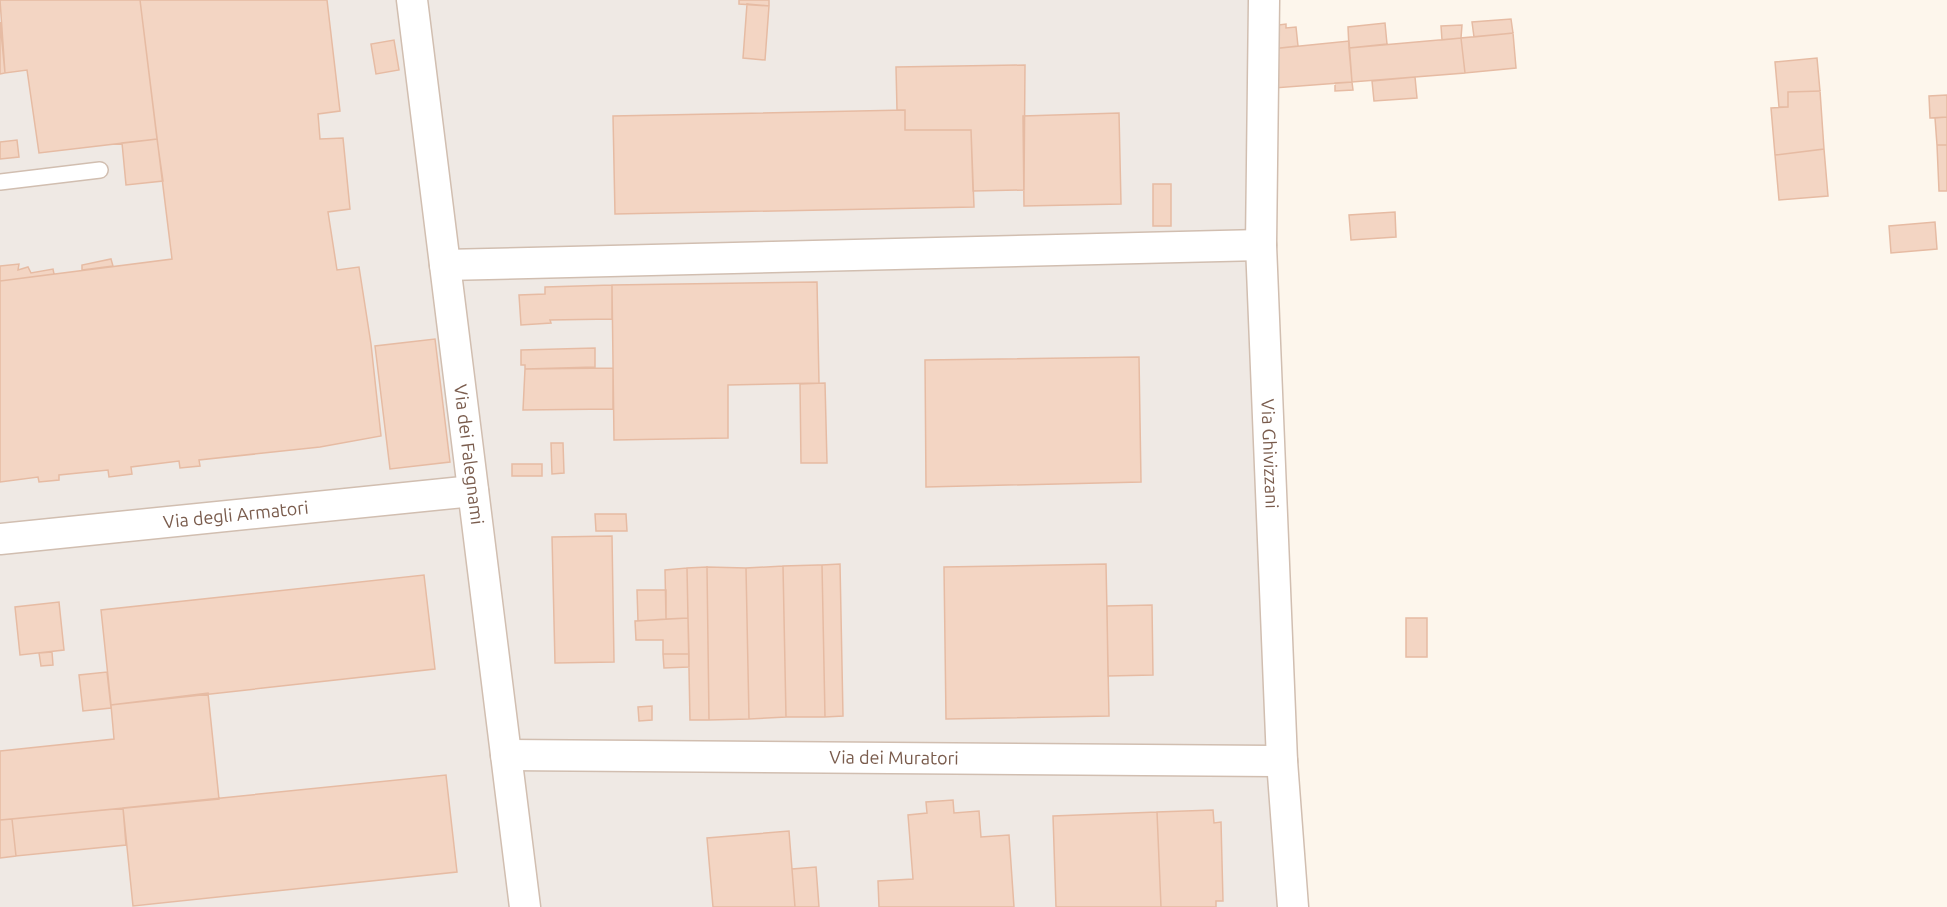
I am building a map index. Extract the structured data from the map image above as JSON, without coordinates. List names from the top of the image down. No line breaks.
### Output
{"streets":{"street":["Via dei Falegnami","Via Ghivizzani","Via degli Armatori","Via dei Muratori"]},"crossings":[["Via dei Falegnami","Via degli Armatori"],["Via dei Falegnami","Via dei Muratori"],["Via Ghivizzani","Via dei Muratori"]]}
